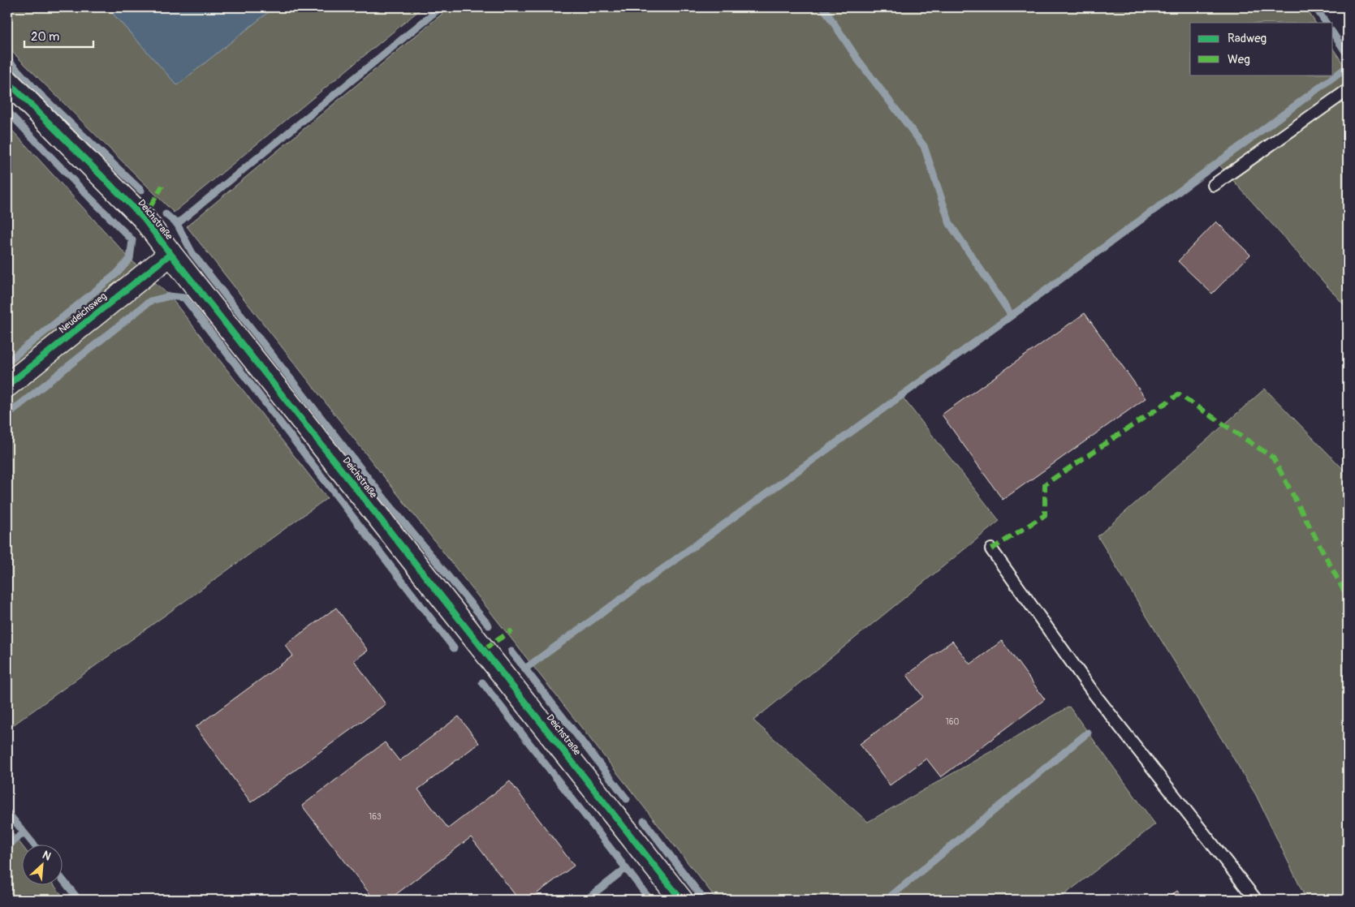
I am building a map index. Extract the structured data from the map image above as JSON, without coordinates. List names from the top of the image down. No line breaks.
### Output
{"streets":{"street":["Deichstraße","Neudeichsweg"]},"crossings":[["Deichstraße","Neudeichsweg"]],"house_numbers":["160","163"],"legend":["Radweg","Weg"],"scale_bar":"20 m","north":"top right"}
